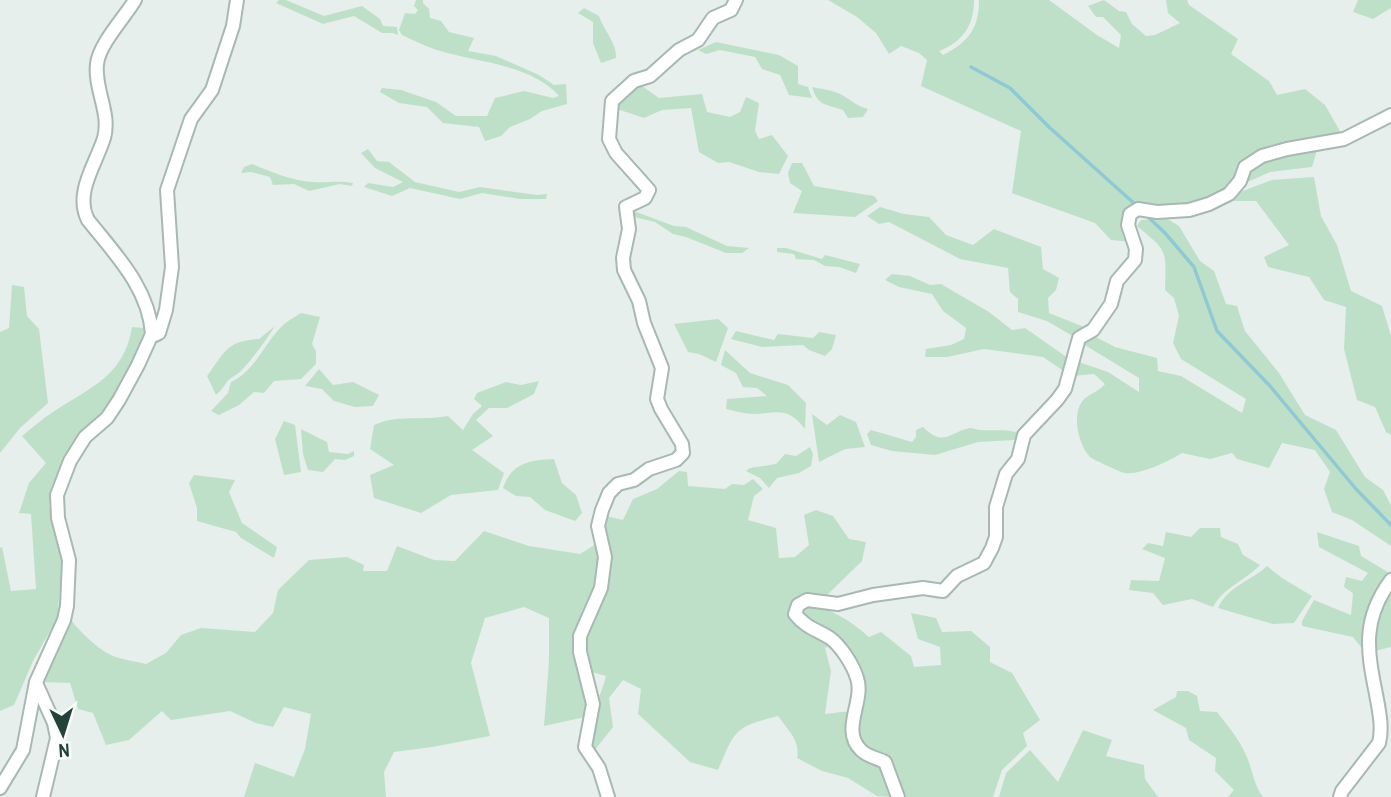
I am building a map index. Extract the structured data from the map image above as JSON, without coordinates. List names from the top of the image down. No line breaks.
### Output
{"north":"bottom"}
